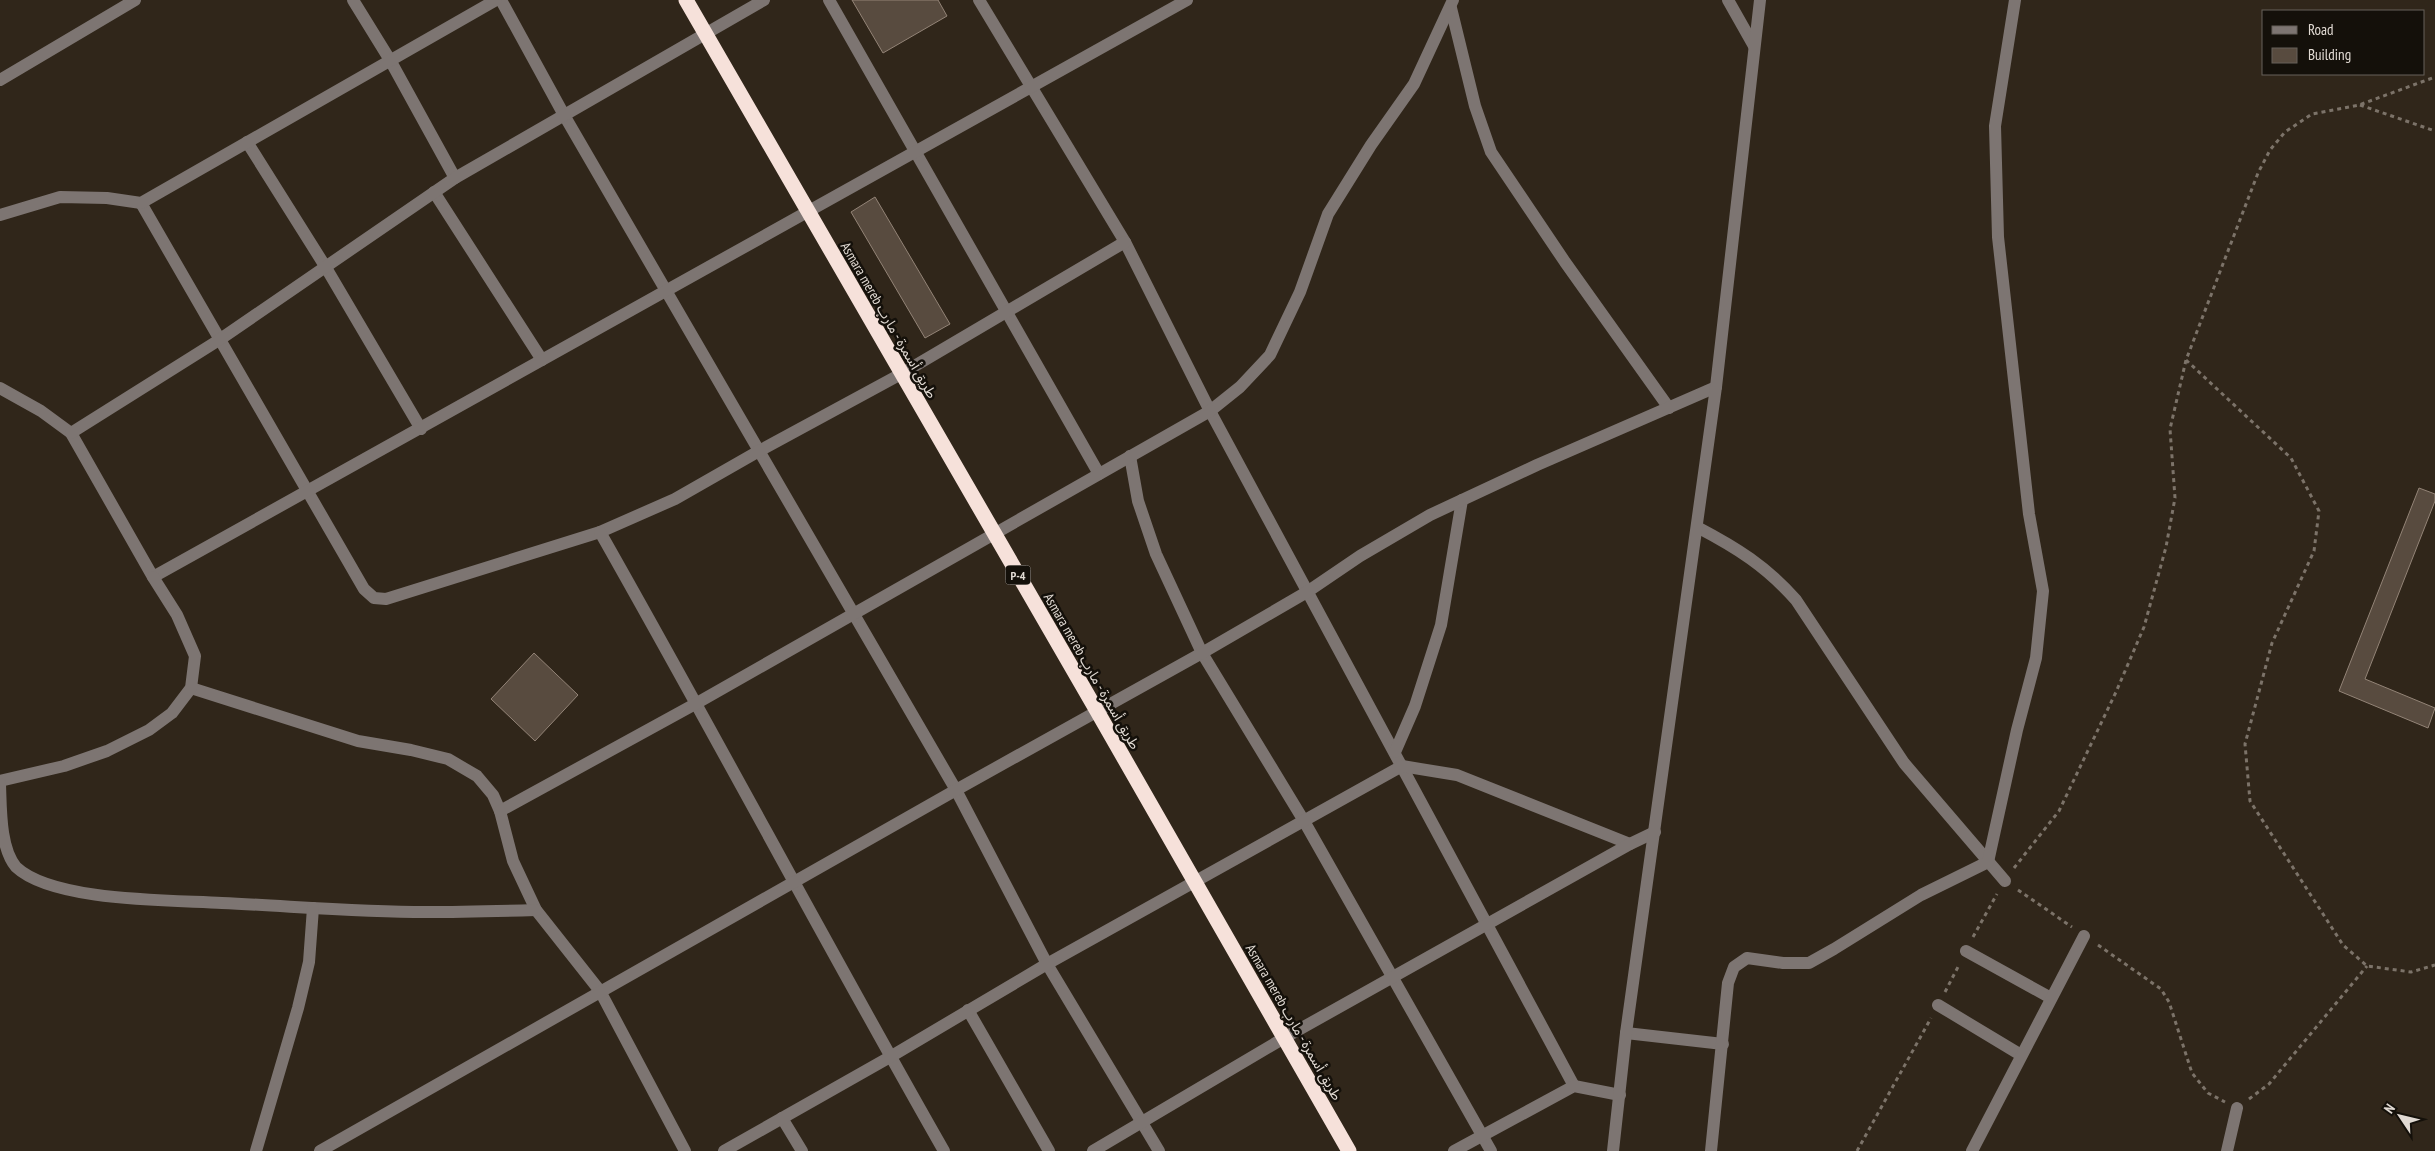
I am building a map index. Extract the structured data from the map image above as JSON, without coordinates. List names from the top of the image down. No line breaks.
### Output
{"streets":{"highway":["Asmara mereb طريق أسمرة - مارب","P-4"]},"legend":["Road","Building"],"north":"top left"}
